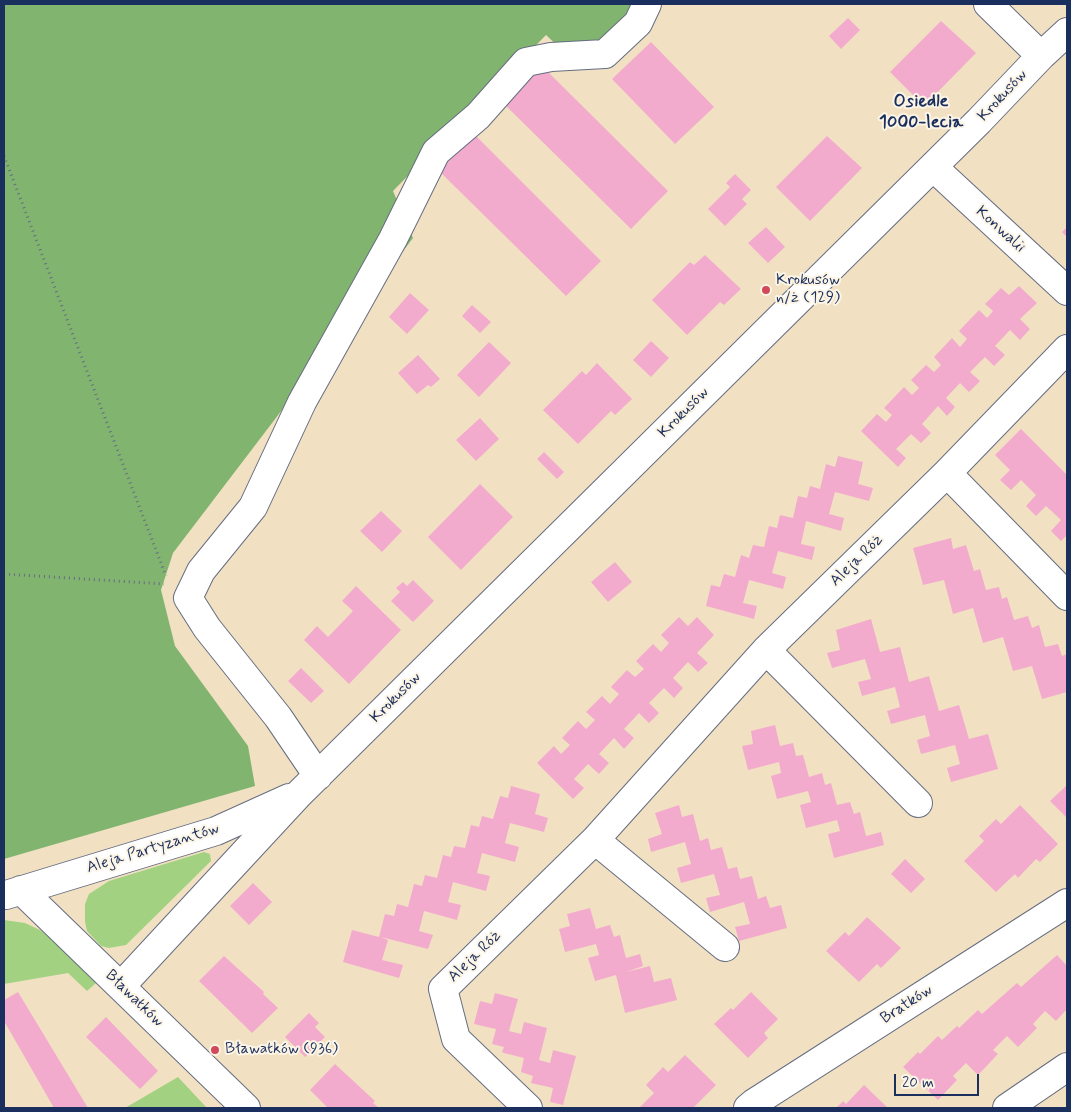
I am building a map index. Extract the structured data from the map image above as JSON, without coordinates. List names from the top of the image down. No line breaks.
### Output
{"streets":{"street":["Krokusów","Konwalii","Aleja Róż","Aleja Partyzantów","Bławatków","Bratków"]},"crossings":[["Krokusów","Konwalii"],["Krokusów","Aleja Partyzantów"],["Krokusów","Bławatków"],["Aleja Partyzantów","Bławatków"]],"districts":["Osiedle 1000-lecia"],"places":["Krokusów n/ż (129)","Bławatków (936)"],"scale_bar":"20 m"}
